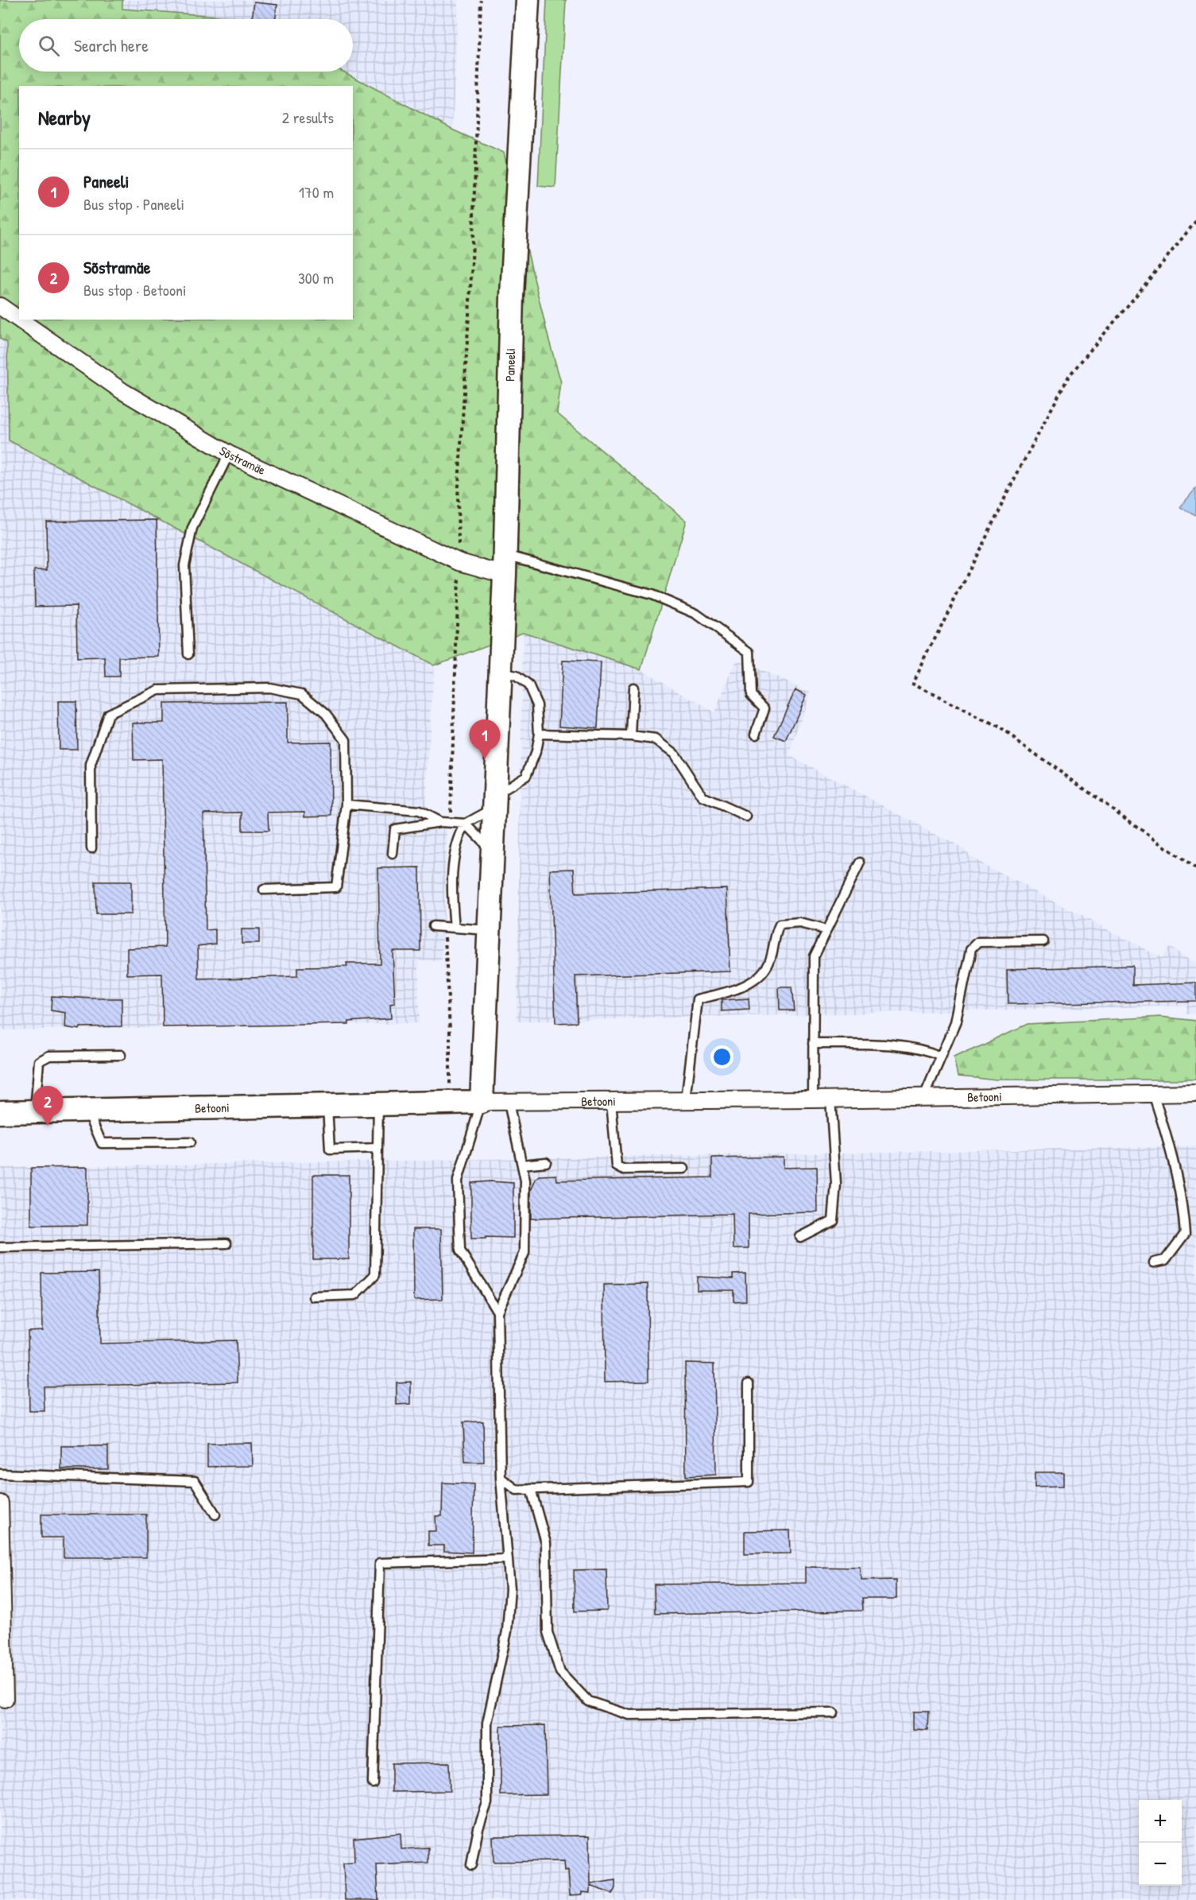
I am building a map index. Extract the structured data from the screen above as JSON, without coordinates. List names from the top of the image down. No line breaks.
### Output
{"streets":{"street":["Paneeli","Sõstramäe","Betooni"]},"crossings":[["Paneeli","Sõstramäe"],["Paneeli","Betooni"]],"page":{"search":"Search here","heading":["Nearby","2 results"],"list":[{"mark":"1","name":"Paneeli","note":"Bus stop · Paneeli","value":"170 m"},{"mark":"2","name":"Sõstramäe","note":"Bus stop · Betooni","value":"300 m"}],"pins":["1","2"],"map_buttons":["+","−"]}}
